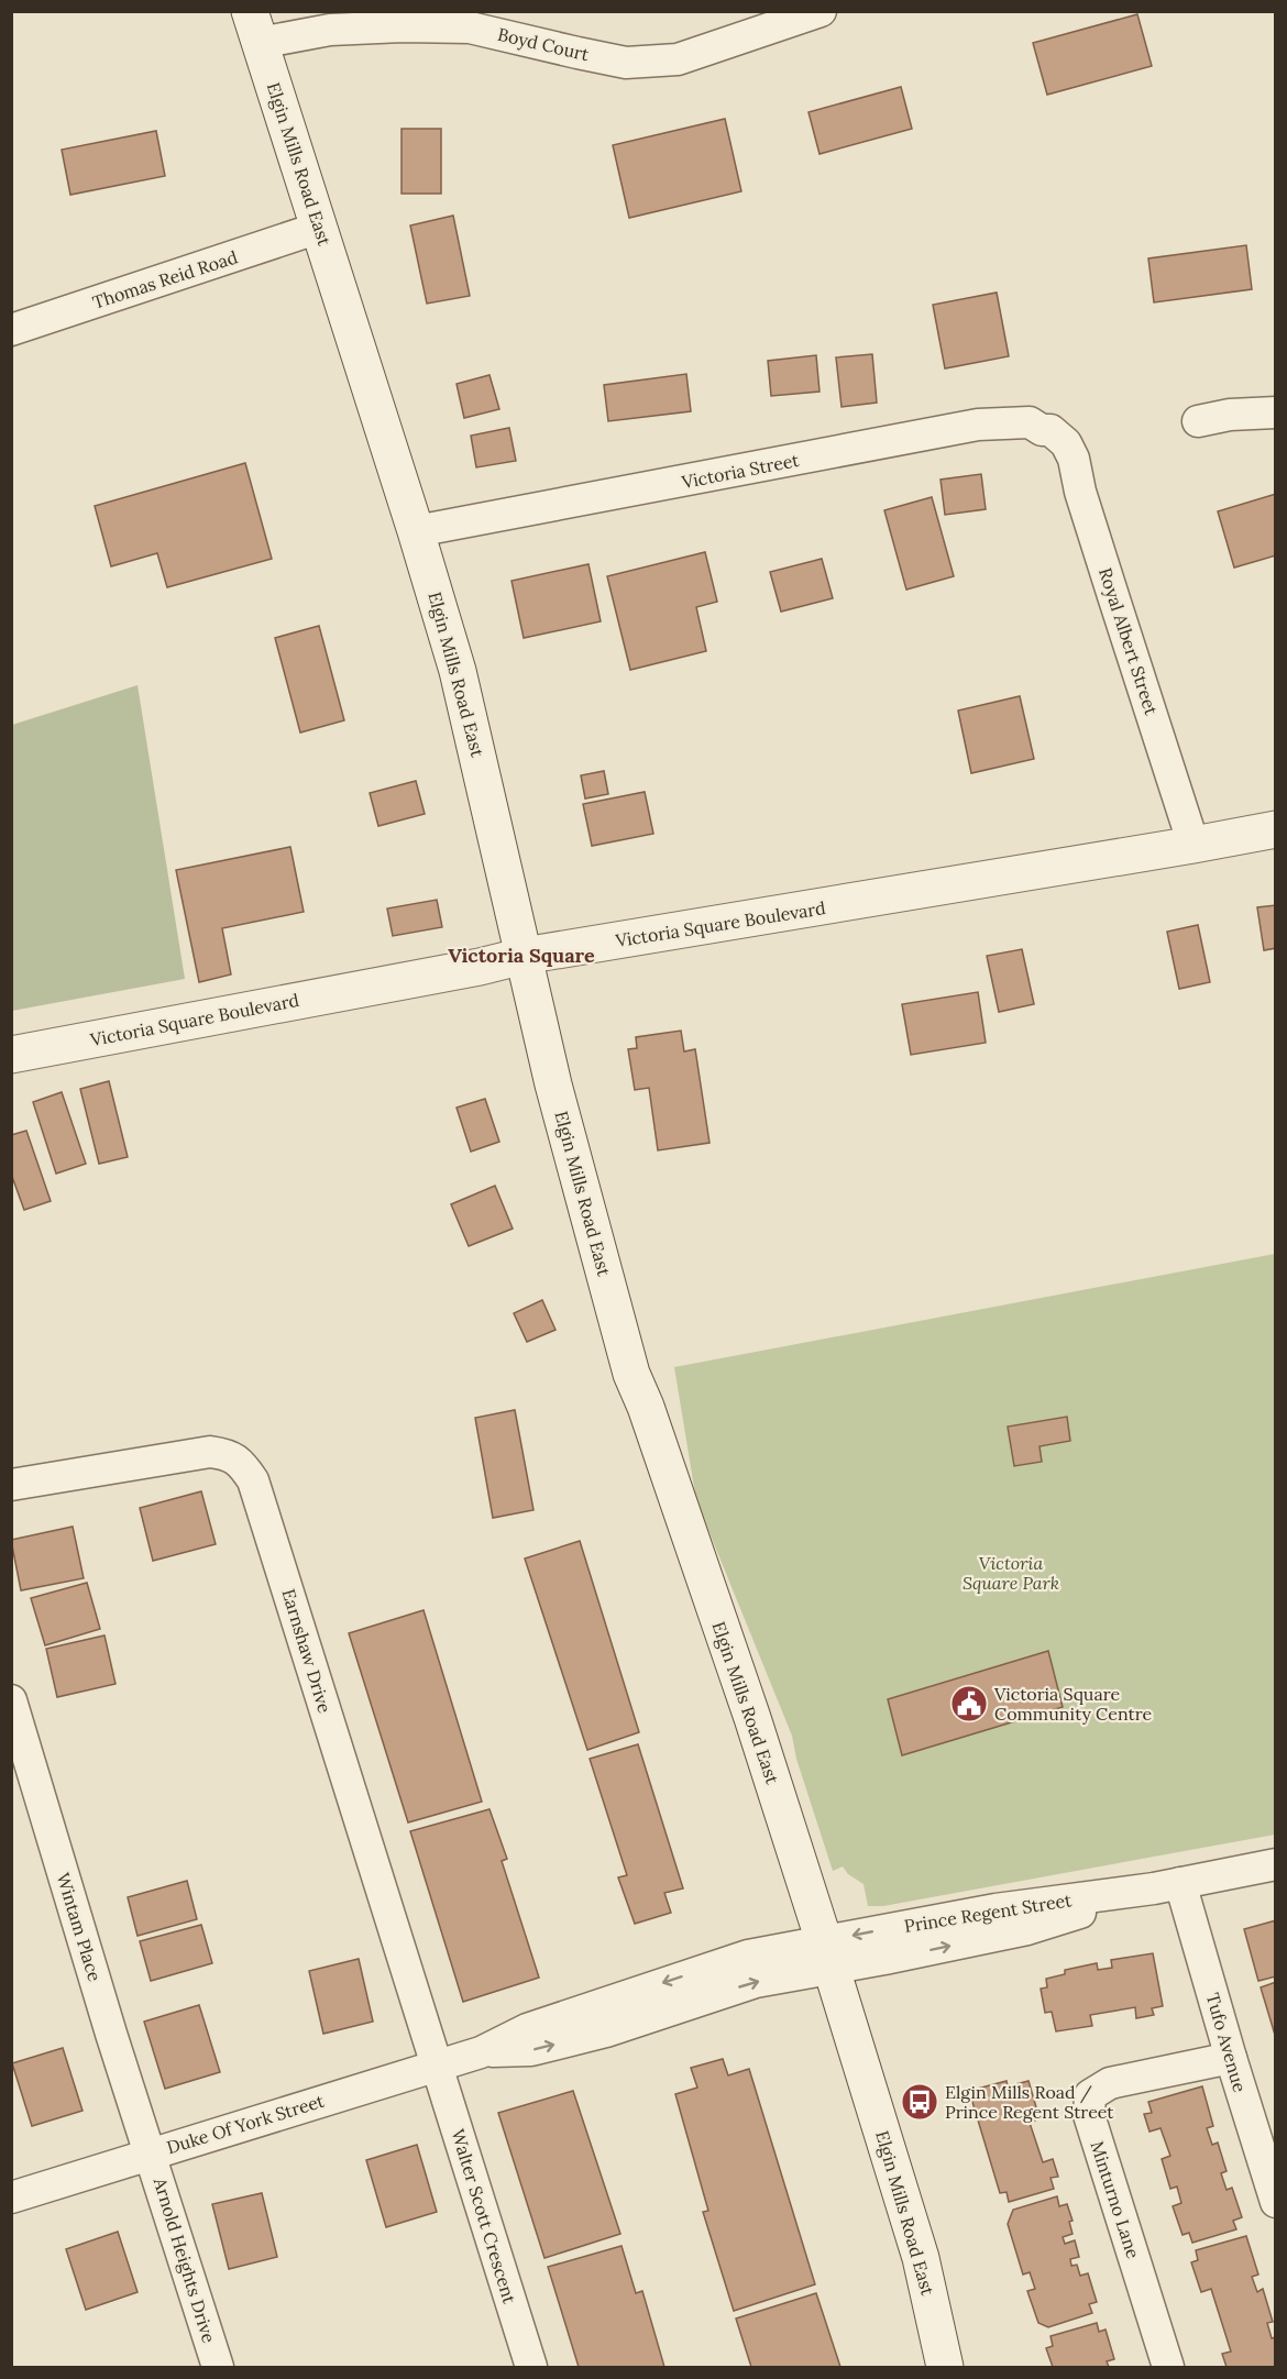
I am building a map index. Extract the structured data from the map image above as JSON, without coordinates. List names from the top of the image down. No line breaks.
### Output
{"streets":{"main road":["Elgin Mills Road East","Victoria Square Boulevard"],"street":["Boyd Court","Thomas Reid Road","Victoria Street","Royal Albert Street","Earnshaw Drive","Prince Regent Street","Wintam Place","Tufo Avenue","Duke Of York Street","Minturno Lane","Walter Scott Crescent","Arnold Heights Drive"]},"crossings":[["Boyd Court","Elgin Mills Road East"],["Elgin Mills Road East","Thomas Reid Road"],["Elgin Mills Road East","Victoria Street"],["Elgin Mills Road East","Victoria Square Boulevard"],["Elgin Mills Road East","Prince Regent Street"],["Elgin Mills Road East","Duke Of York Street"],["Victoria Street","Royal Albert Street"],["Royal Albert Street","Victoria Square Boulevard"],["Earnshaw Drive","Duke Of York Street"],["Earnshaw Drive","Walter Scott Crescent"],["Prince Regent Street","Tufo Avenue"],["Prince Regent Street","Duke Of York Street"],["Wintam Place","Duke Of York Street"],["Wintam Place","Arnold Heights Drive"],["Tufo Avenue","Minturno Lane"],["Duke Of York Street","Walter Scott Crescent"],["Duke Of York Street","Arnold Heights Drive"]],"districts":["Victoria Square"],"parks":["Victoria Square Park"],"places":{"public building":["Victoria Square Community Centre"],"bus stop":["Elgin Mills Road / Prince Regent Street"]}}
